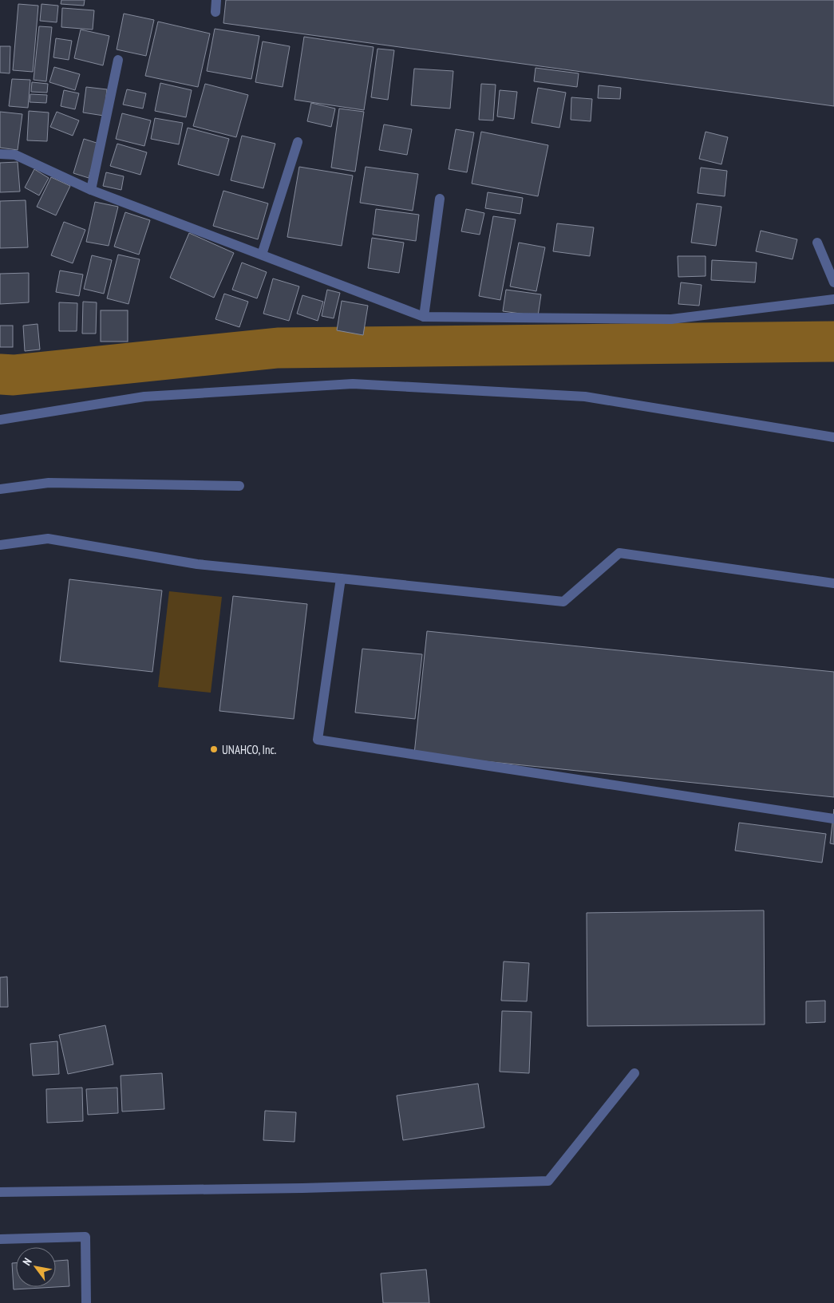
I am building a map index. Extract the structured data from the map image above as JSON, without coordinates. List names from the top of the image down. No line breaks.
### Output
{"places":["UNAHCO, Inc."],"north":"top left"}
